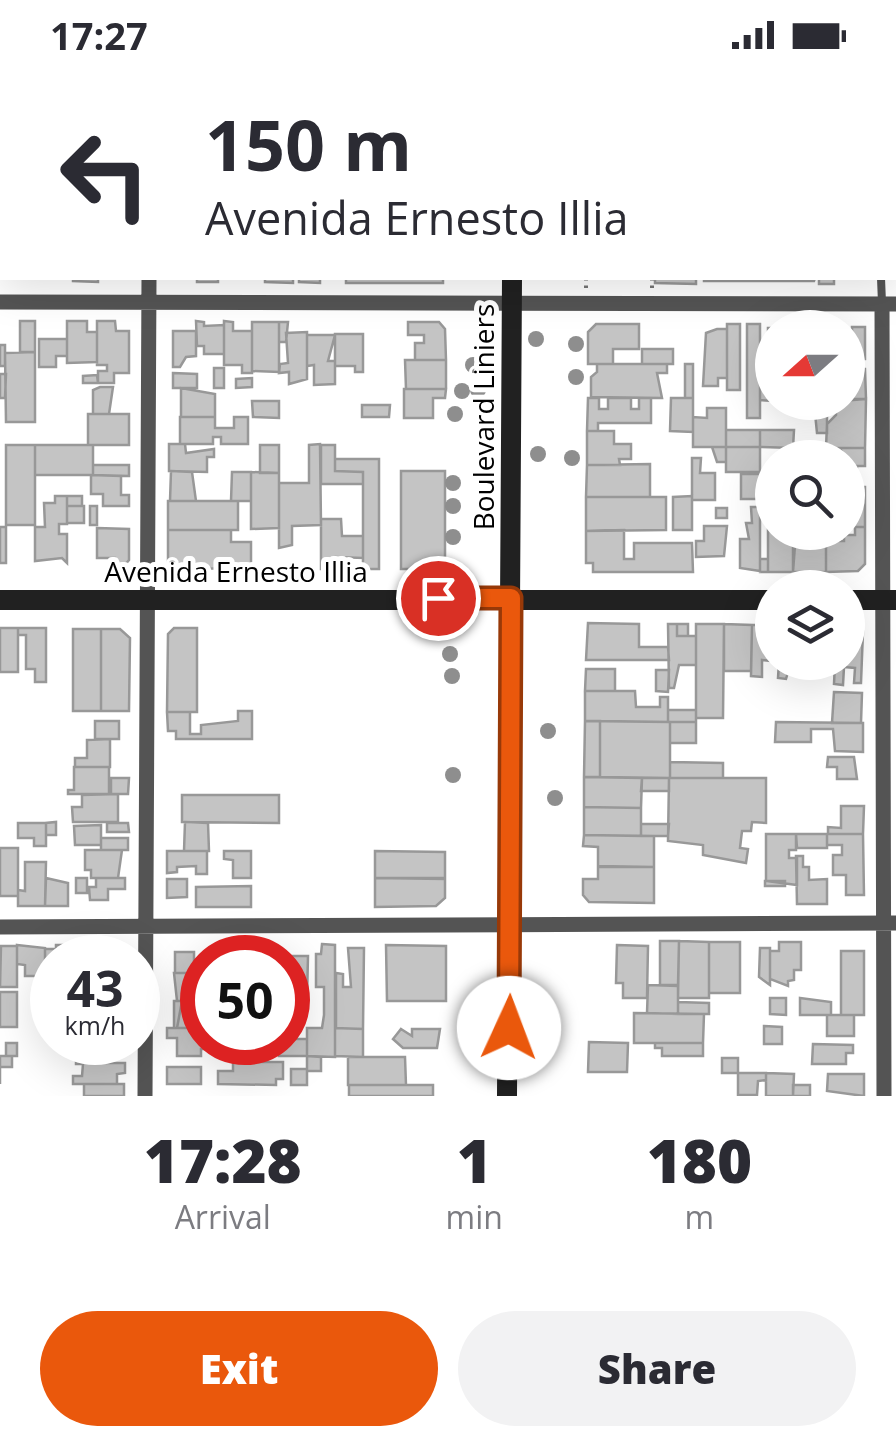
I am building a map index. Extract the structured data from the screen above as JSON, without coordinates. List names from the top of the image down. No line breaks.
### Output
{"streets":{"main road":["Boulevard Liniers","Avenida Ernesto Illia"]},"crossings":[["Boulevard Liniers","Avenida Ernesto Illia"]],"north":"left","page":{"status":"17:27","turn":["150 m","Avenida Ernesto Illia"],"speed":"43 km/h","limit":"50","eta":["17:28","Arrival","1","min","180","m"],"buttons":["Exit","Share"]}}
